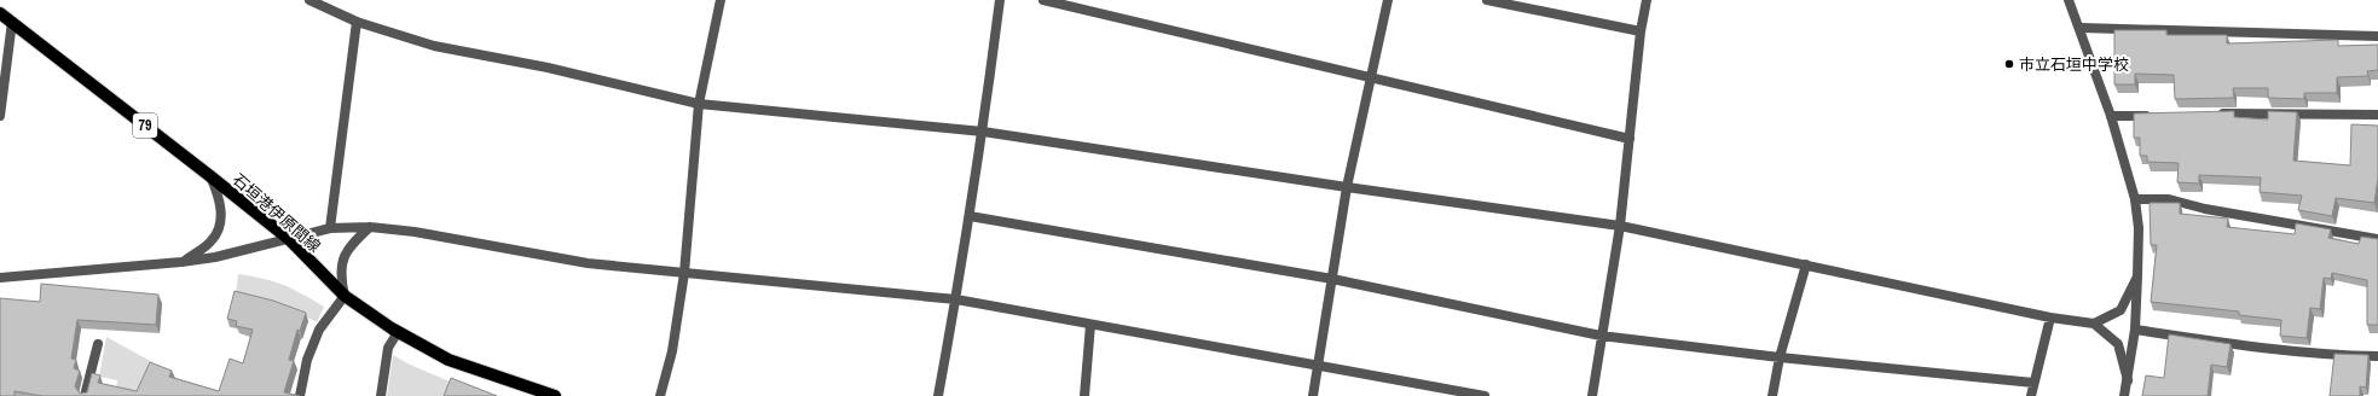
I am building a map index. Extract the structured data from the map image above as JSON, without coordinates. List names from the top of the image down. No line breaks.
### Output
{"streets":{"main road":["79","石垣港伊原間線"]},"places":["市立石垣中学校"]}
